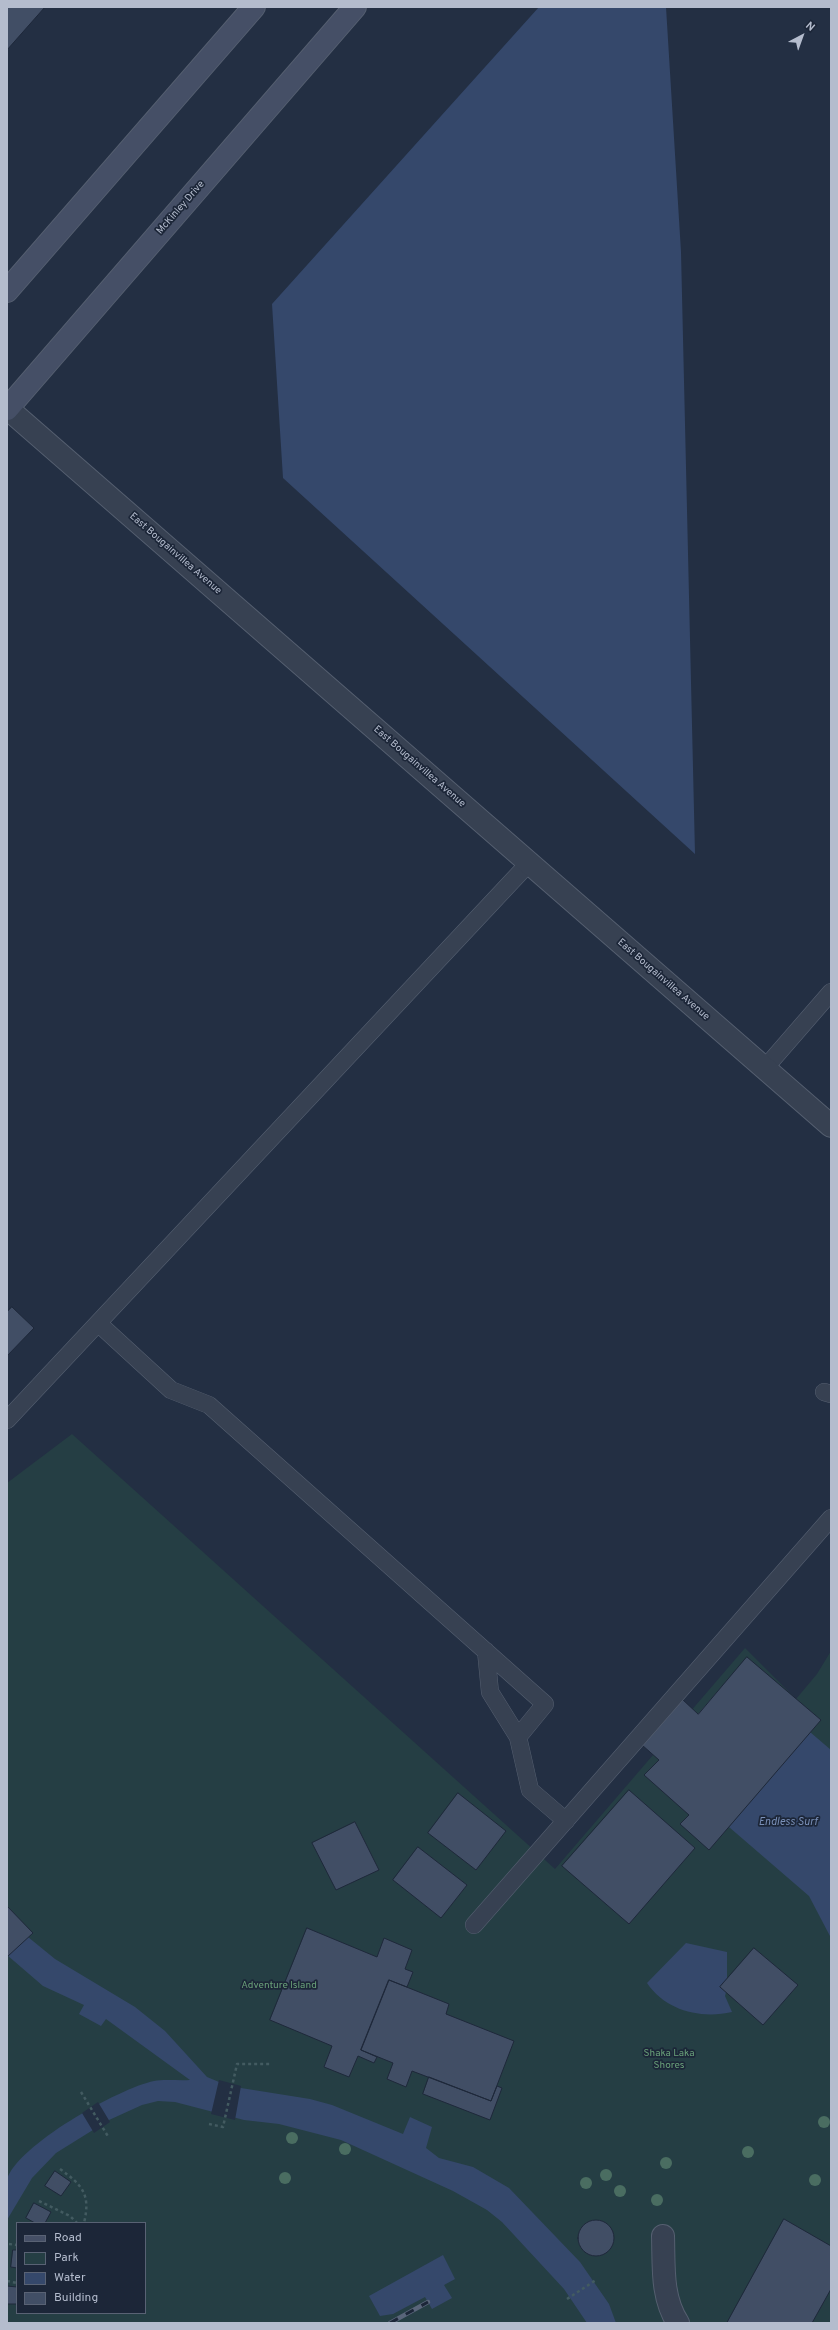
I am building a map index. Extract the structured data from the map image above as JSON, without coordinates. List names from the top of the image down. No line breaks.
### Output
{"streets":{"main road":["McKinley Drive"],"street":["East Bougainvillea Avenue"]},"crossings":[["McKinley Drive","East Bougainvillea Avenue"]],"water":["Endless Surf"],"parks":["Adventure Island","Shaka Laka Shores"],"legend":["Road","Park","Water","Building"],"north":"top right"}
